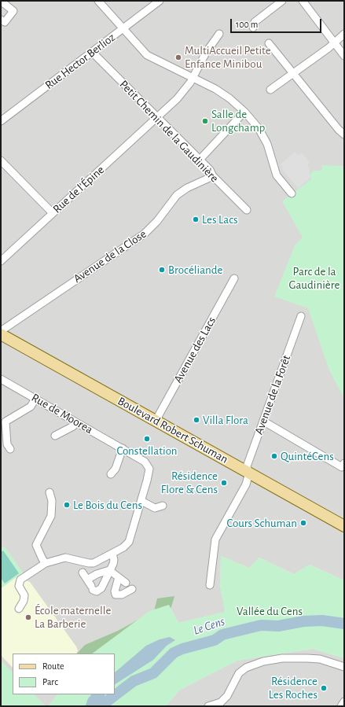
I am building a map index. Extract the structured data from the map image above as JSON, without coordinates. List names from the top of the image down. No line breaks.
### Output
{"streets":{"main road":["Boulevard Robert Schuman"],"street":["Rue Hector Berlioz","Petit Chemin de la Gaudinière","Rue de l'Épine","Avenue de la Close","Avenue des Lacs","Avenue de la Forêt","Rue de Moorea"]},"crossings":[["Rue Hector Berlioz","Petit Chemin de la Gaudinière"],["Petit Chemin de la Gaudinière","Rue de l'Épine"],["Petit Chemin de la Gaudinière","Avenue de la Close"],["Avenue des Lacs","Boulevard Robert Schuman"],["Avenue de la Forêt","Boulevard Robert Schuman"]],"water":["Le Cens"],"parks":["Parc de la Gaudinière","Vallée du Cens"],"places":["MultiAccueil Petite Enfance Minibou","Salle de Longchamp","Les Lacs","Brocéliande","Villa Flora","Constellation","QuintéCens","Résidence Flore & Cens","Le Bois du Cens","Cours Schuman","École maternelle La Barberie","Résidence Les Roches"],"legend":["Route","Parc"],"scale_bar":"100 m"}
